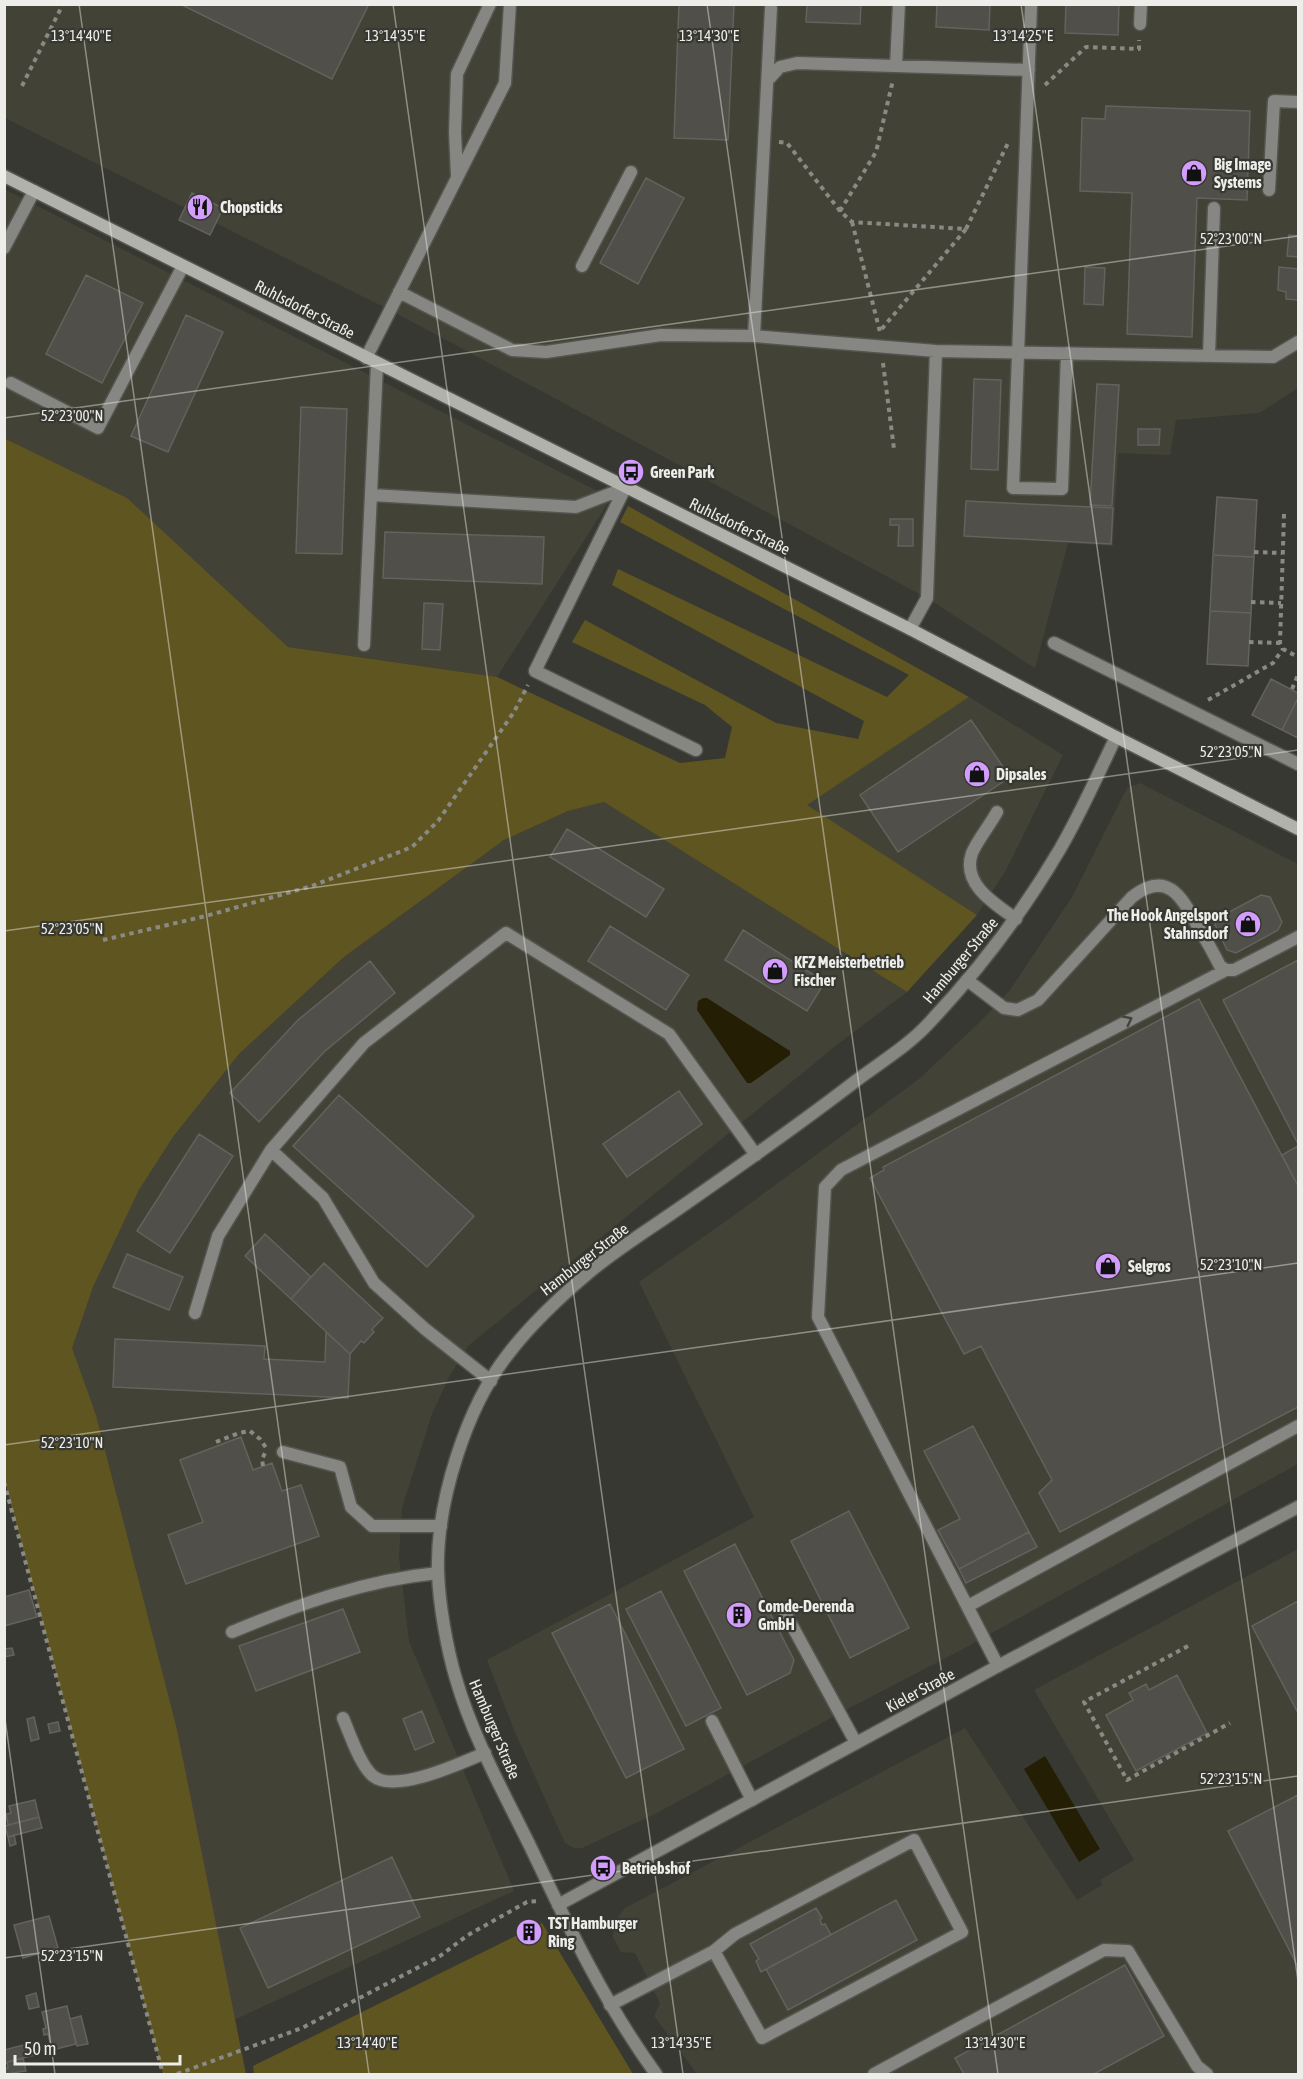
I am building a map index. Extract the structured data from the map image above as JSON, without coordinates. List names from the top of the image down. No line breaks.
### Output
{"streets":{"street":["Ruhlsdorfer Straße","Hamburger Straße","Kieler Straße"]},"crossings":[["Ruhlsdorfer Straße","Hamburger Straße"],["Hamburger Straße","Kieler Straße"]],"places":{"shop":["Big Image Systems","Dipsales","The Hook Angelsport Stahnsdorf","KFZ Meisterbetrieb Fischer","Selgros"],"restaurant":["Chopsticks"],"bus stop":["Green Park","Betriebshof"],"building":["Comde-Derenda GmbH","TST Hamburger Ring"]},"scale_bar":"50 m","coordinates":["13°14'40\"E","13°14'35\"E","13°14'30\"E","13°14'25\"E","52°23'00\"N","52°23'05\"N","52°23'10\"N","52°23'15\"N"]}
